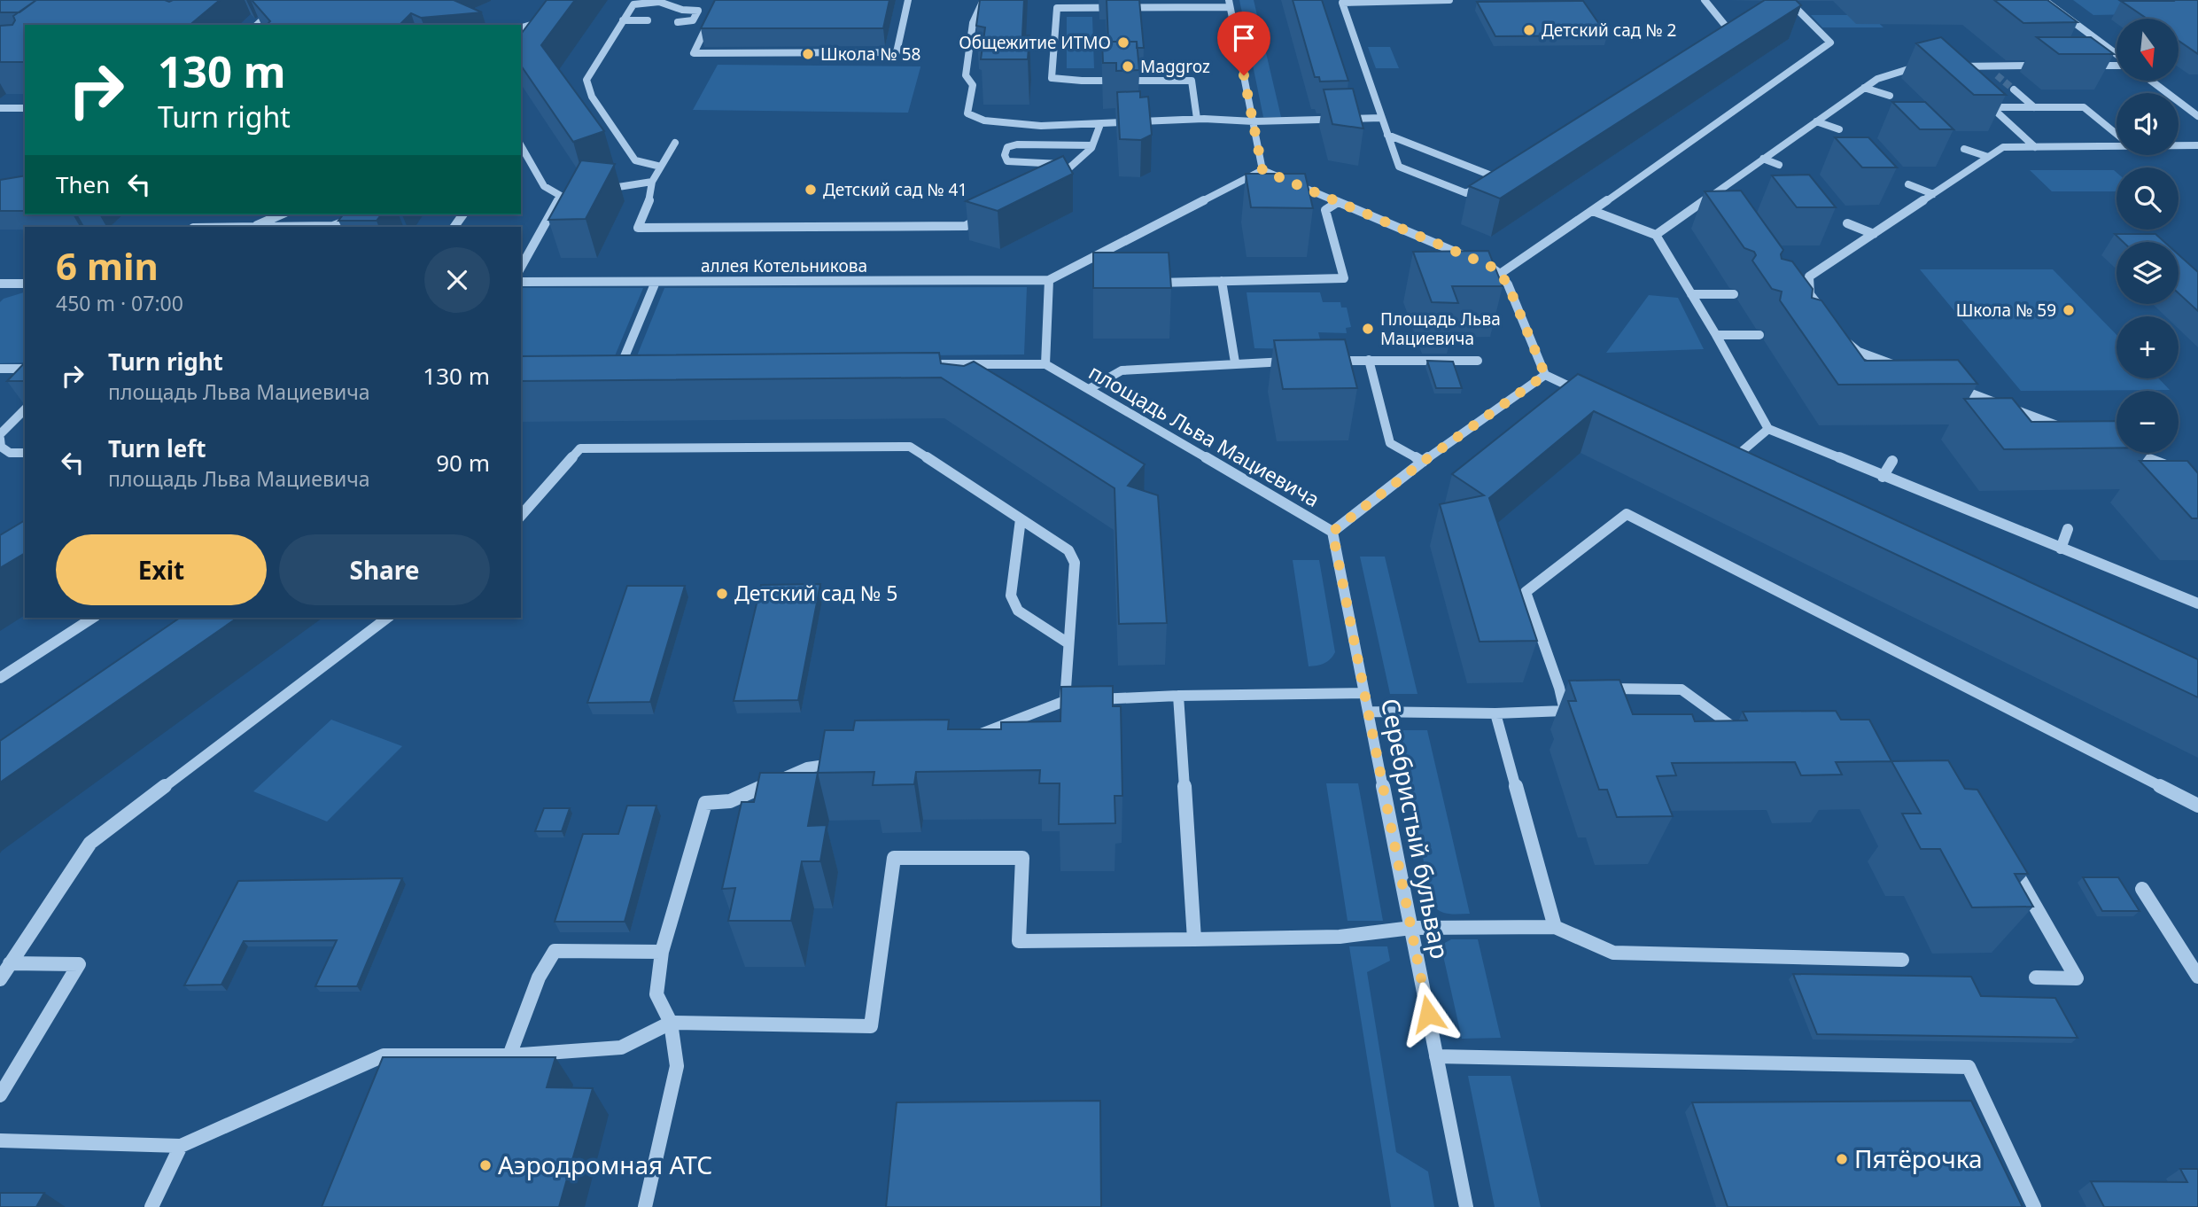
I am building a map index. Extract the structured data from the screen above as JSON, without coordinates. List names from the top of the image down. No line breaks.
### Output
{"streets":{"street":["аллея Котельникова","площадь Льва Мациевича","Серебристый бульвар"]},"crossings":[["площадь Льва Мациевича","Серебристый бульвар"]],"places":["Детский сад № 2","Общежитие ИТМО","Школа № 58","Maggroz","Детский сад № 41","Школа № 59","Площадь Льва Мациевича","Детский сад № 5","Пятёрочка","Аэродромная АТС"],"north":"bottom","page":{"map_buttons":["+","−"],"turn":["130 m","Turn right"],"then":"Then","heading":["6 min","450 m · 07:00"],"list":[{"name":"Turn right","note":"площадь Льва Мациевича","value":"130 m"},{"name":"Turn left","note":"площадь Льва Мациевича","value":"90 m"}],"buttons":["Exit","Share"]}}
